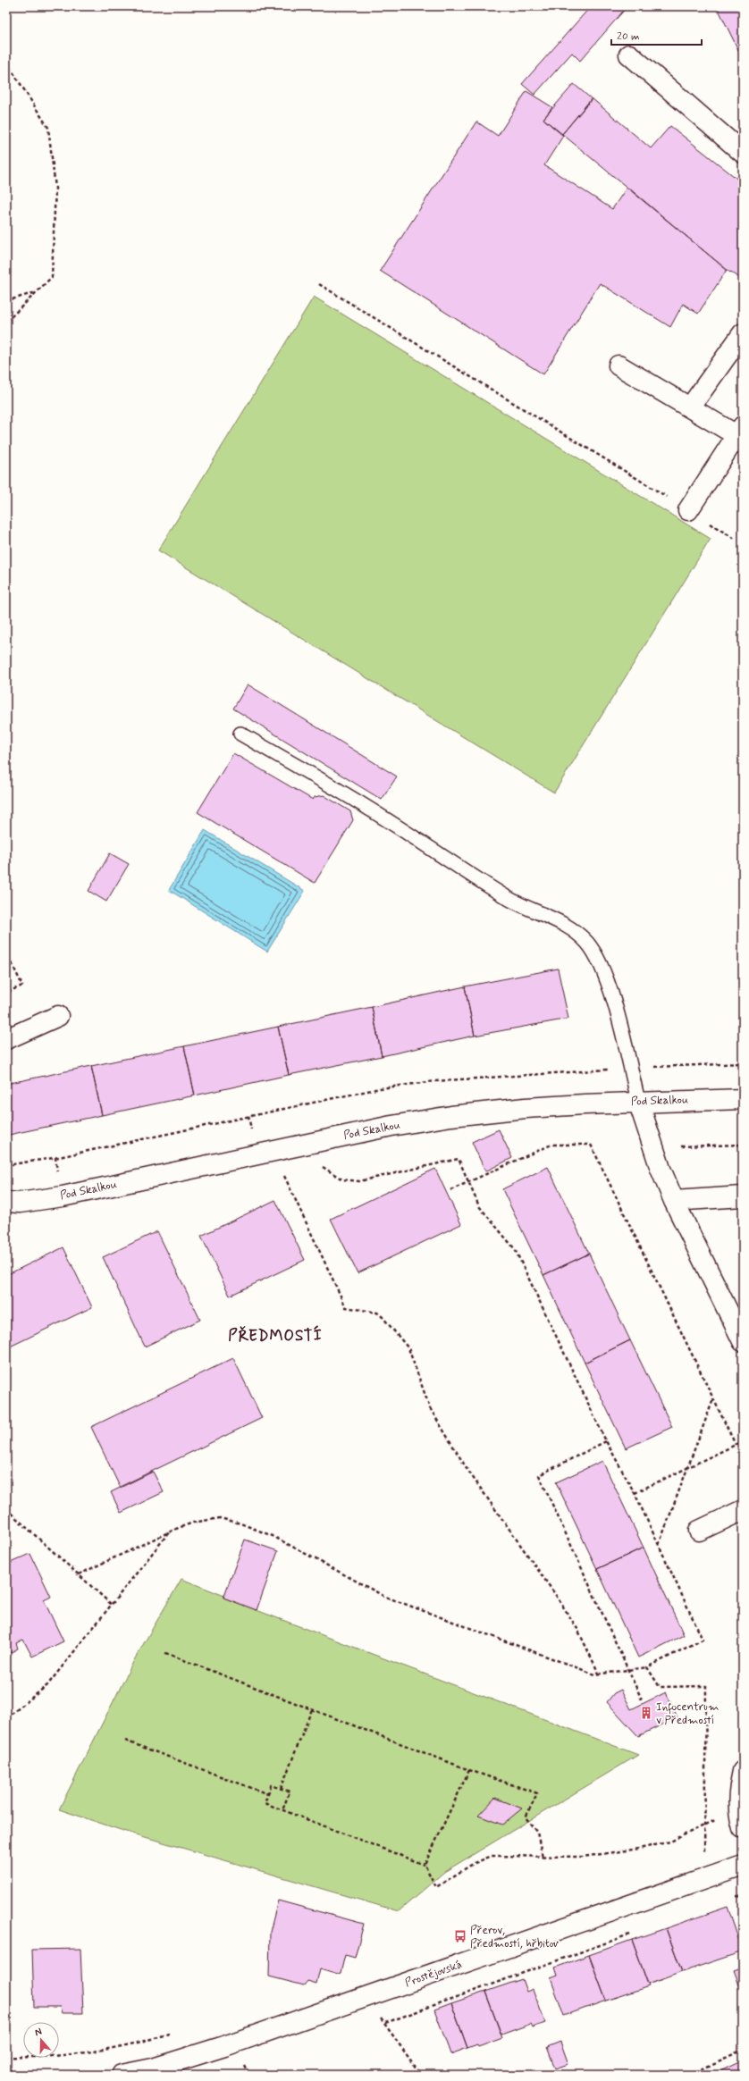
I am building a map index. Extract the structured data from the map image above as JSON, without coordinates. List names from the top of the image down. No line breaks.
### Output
{"streets":{"street":["Pod Skalkou","Prostějovská"]},"districts":["PŘEDMOSTÍ"],"places":{"building":["Infocentrum v Předmostí"],"bus stop":["Přerov, Předmostí, hřbitov"]},"scale_bar":"20 m","north":"top"}
